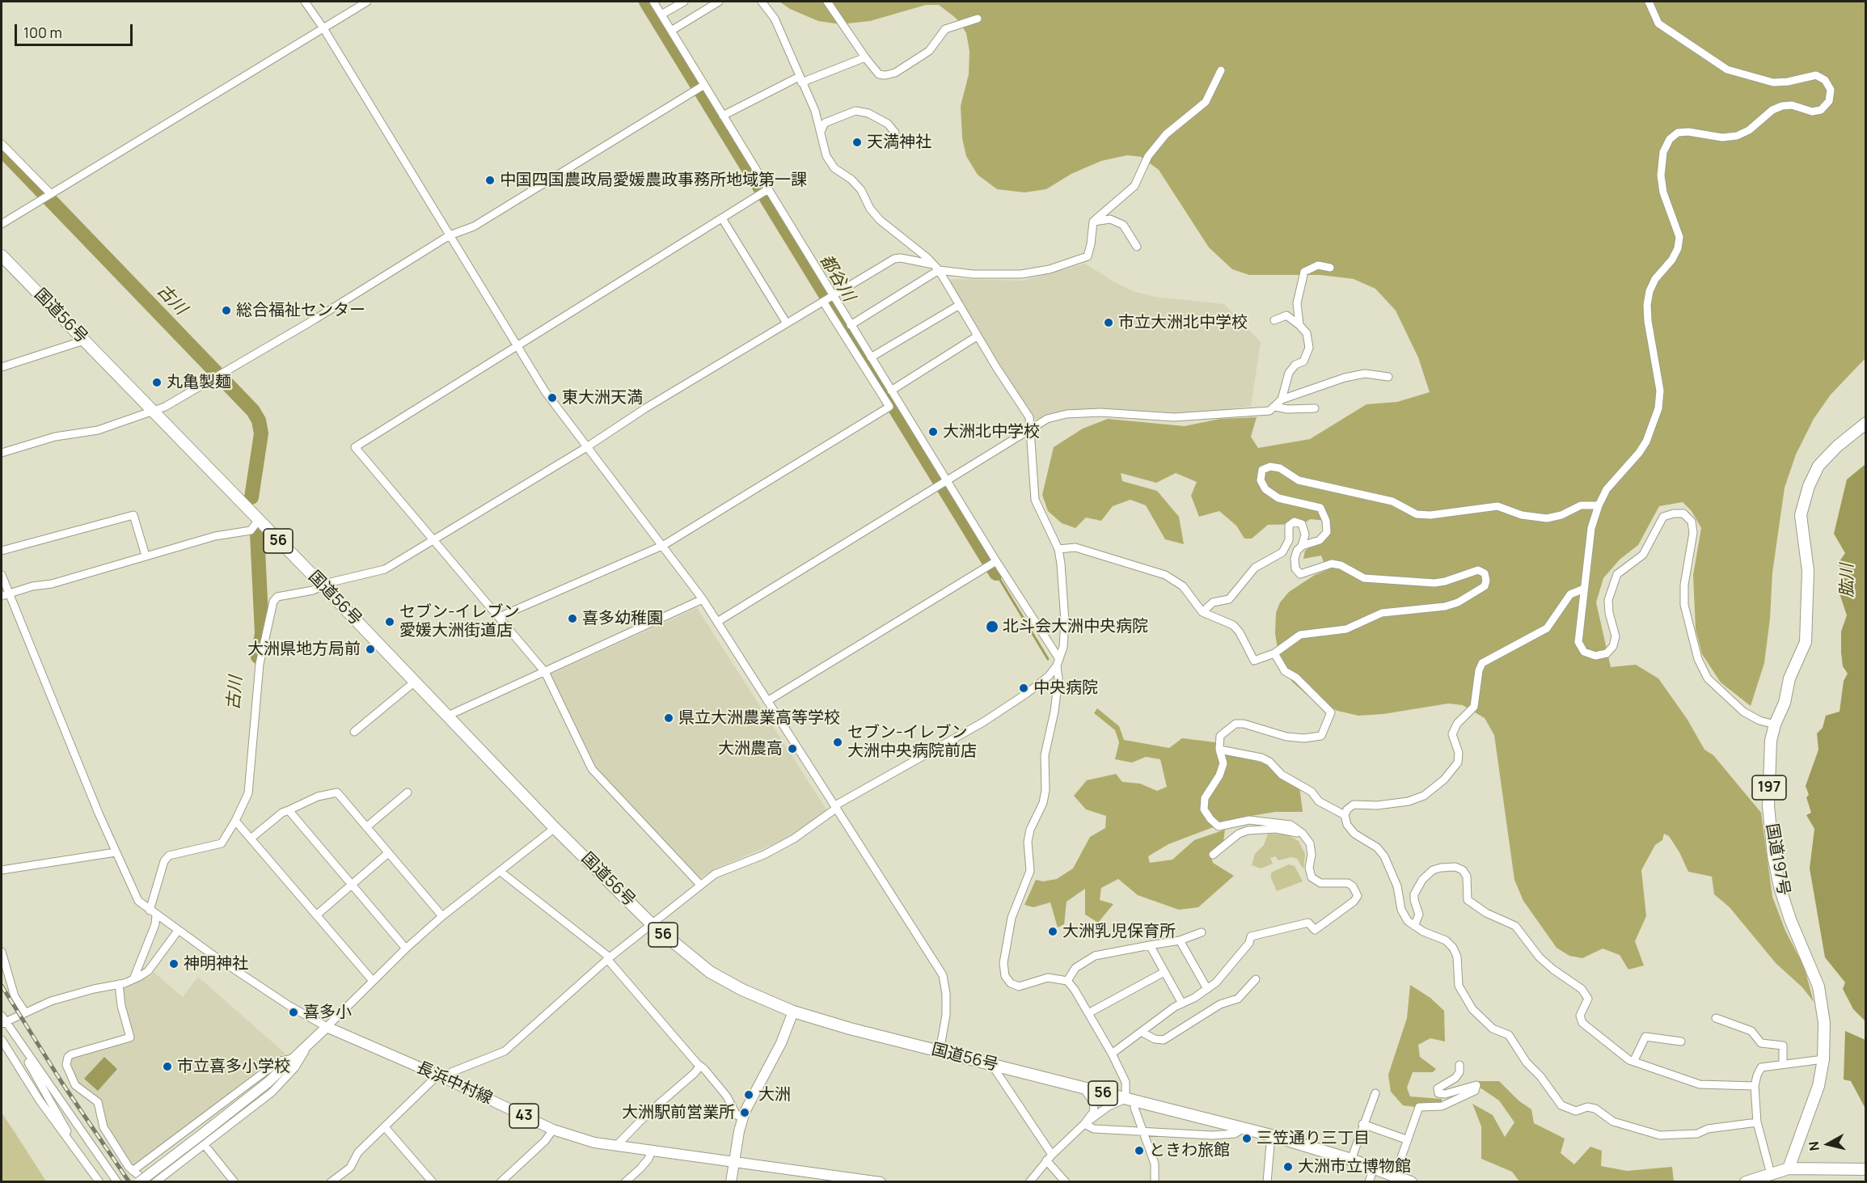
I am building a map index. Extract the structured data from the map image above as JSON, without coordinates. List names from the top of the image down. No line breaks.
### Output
{"streets":{"highway":["国道56号","56","197","国道197号"],"main road":["長浜中村線","43"]},"water":["都谷川","古川","肱川"],"places":["天満神社","中国四国農政局愛媛農政事務所地域第一課","総合福祉センター","市立大洲北中学校","丸亀製麺","東大洲天満","大洲北中学校","喜多幼稚園","セブン-イレブン 愛媛大洲街道店","北斗会大洲中央病院","大洲県地方局前","中央病院","県立大洲農業高等学校","セブン-イレブン 大洲中央病院前店","大洲農高","大洲乳児保育所","神明神社","喜多小","市立喜多小学校","大洲","大洲駅前営業所","三笠通り三丁目","ときわ旅館","大洲市立博物館"],"scale_bar":"100 m","north":"left"}
